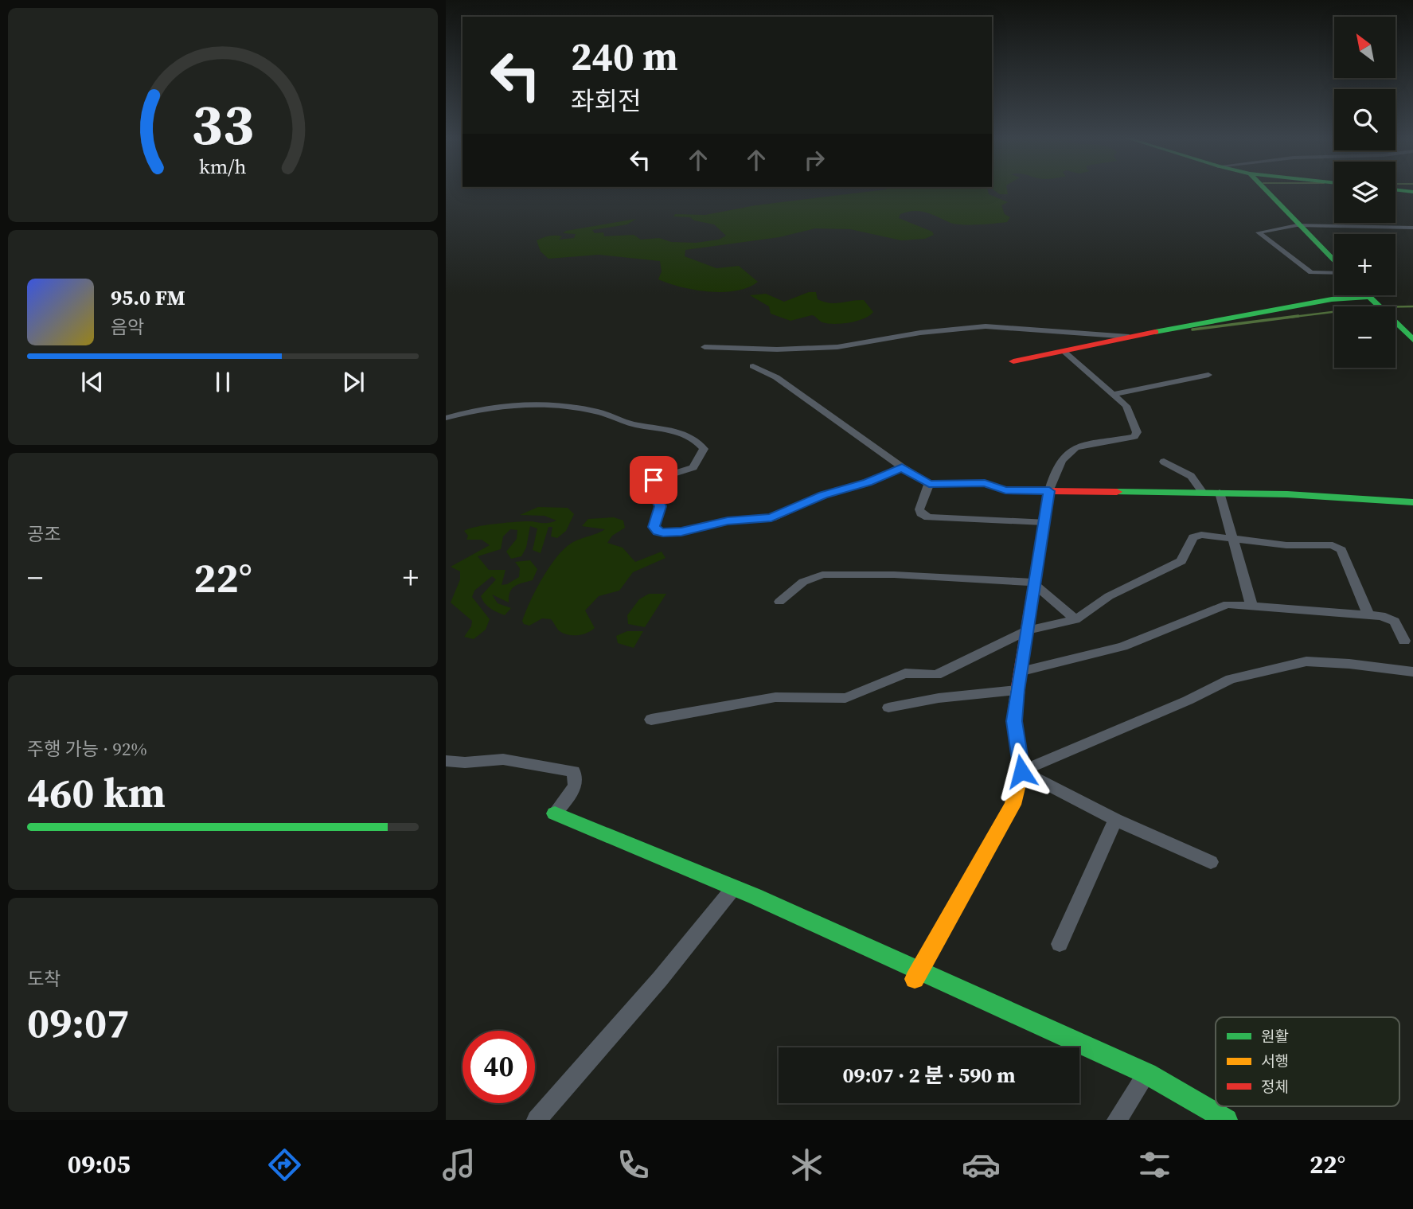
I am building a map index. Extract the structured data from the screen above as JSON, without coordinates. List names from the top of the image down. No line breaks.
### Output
{"legend":["원활","서행","정체"],"north":"top left","page":{"map_buttons":["+","−"],"turn":["240 m","좌회전"],"song":["95.0 FM","음악"],"tile":["공조",["주행 가능 · 92%","460 km"],["도착","09:07"]],"heat":["−","22°","+"],"limit":"40","trip":"09:07 · 2 분 · 590 m","tabs":["09:05","22°"],"gauge":["33","km/h"]}}
